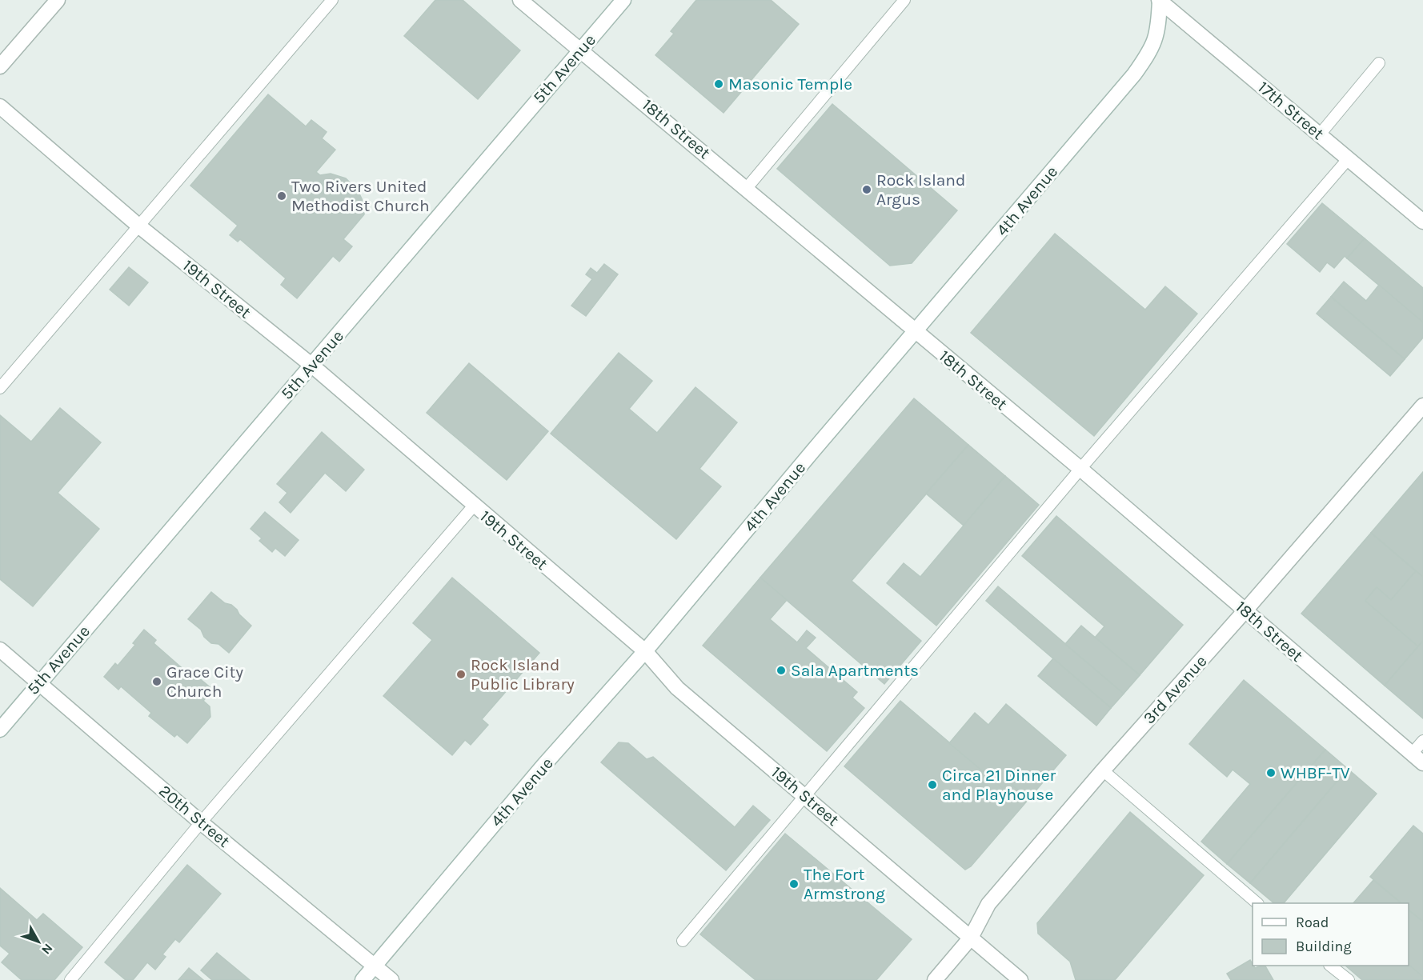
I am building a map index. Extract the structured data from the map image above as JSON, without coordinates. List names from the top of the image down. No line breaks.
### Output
{"streets":{"street":["5th Avenue","17th Street","18th Street","4th Avenue","19th Street","3rd Avenue","20th Street"]},"crossings":[["5th Avenue","18th Street"],["5th Avenue","19th Street"],["5th Avenue","20th Street"],["17th Street","4th Avenue"],["18th Street","4th Avenue"],["18th Street","3rd Avenue"],["4th Avenue","19th Street"],["4th Avenue","20th Street"],["19th Street","3rd Avenue"]],"places":["Masonic Temple","Rock Island Argus","Two Rivers United Methodist Church","Sala Apartments","Rock Island Public Library","Grace City Church","WHBF-TV","Circa 21 Dinner and Playhouse","The Fort Armstrong"],"legend":["Road","Building"],"north":"bottom right"}
